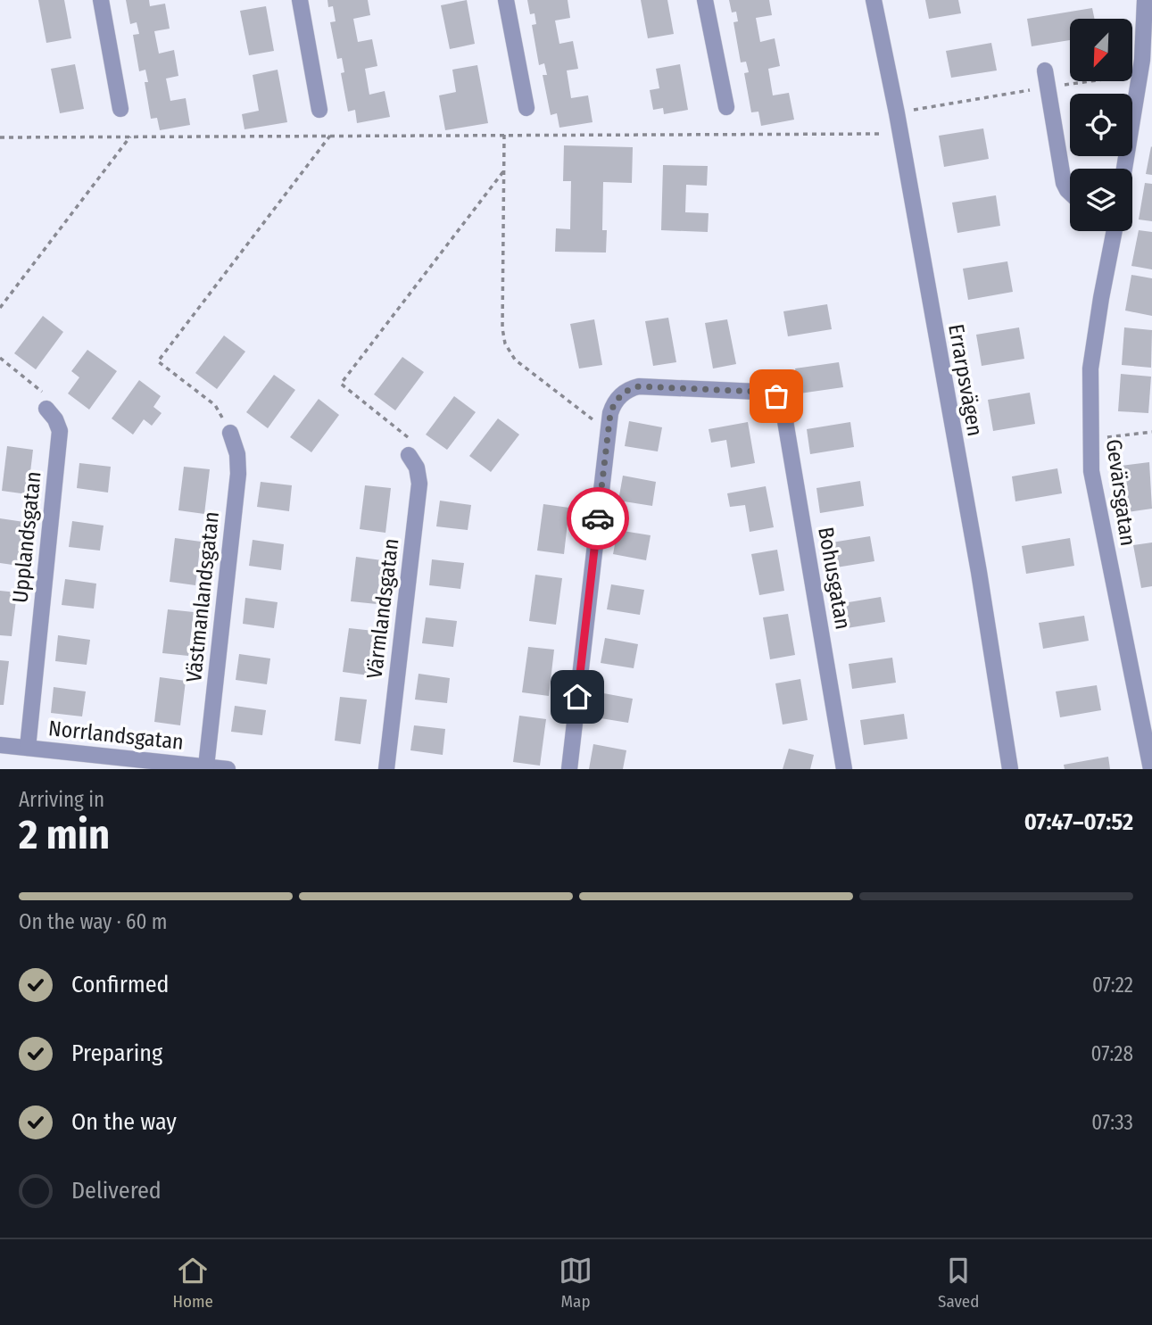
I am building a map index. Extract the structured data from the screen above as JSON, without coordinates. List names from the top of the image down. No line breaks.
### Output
{"streets":{"street":["Errarpsvägen","Gevärsgatan","Upplandsgatan","Bohusgatan","Västmanlandsgatan","Värmlandsgatan","Norrlandsgatan"]},"crossings":[["Upplandsgatan","Norrlandsgatan"],["Västmanlandsgatan","Norrlandsgatan"]],"north":"bottom left","page":{"heading":["2 min","Arriving in","07:47–07:52"],"bar":"On the way · 60 m","list":[["Confirmed","07:22"],["Preparing","07:28"],["On the way","07:33"],"Delivered"],"tabs":["Home","Map","Saved"]}}
